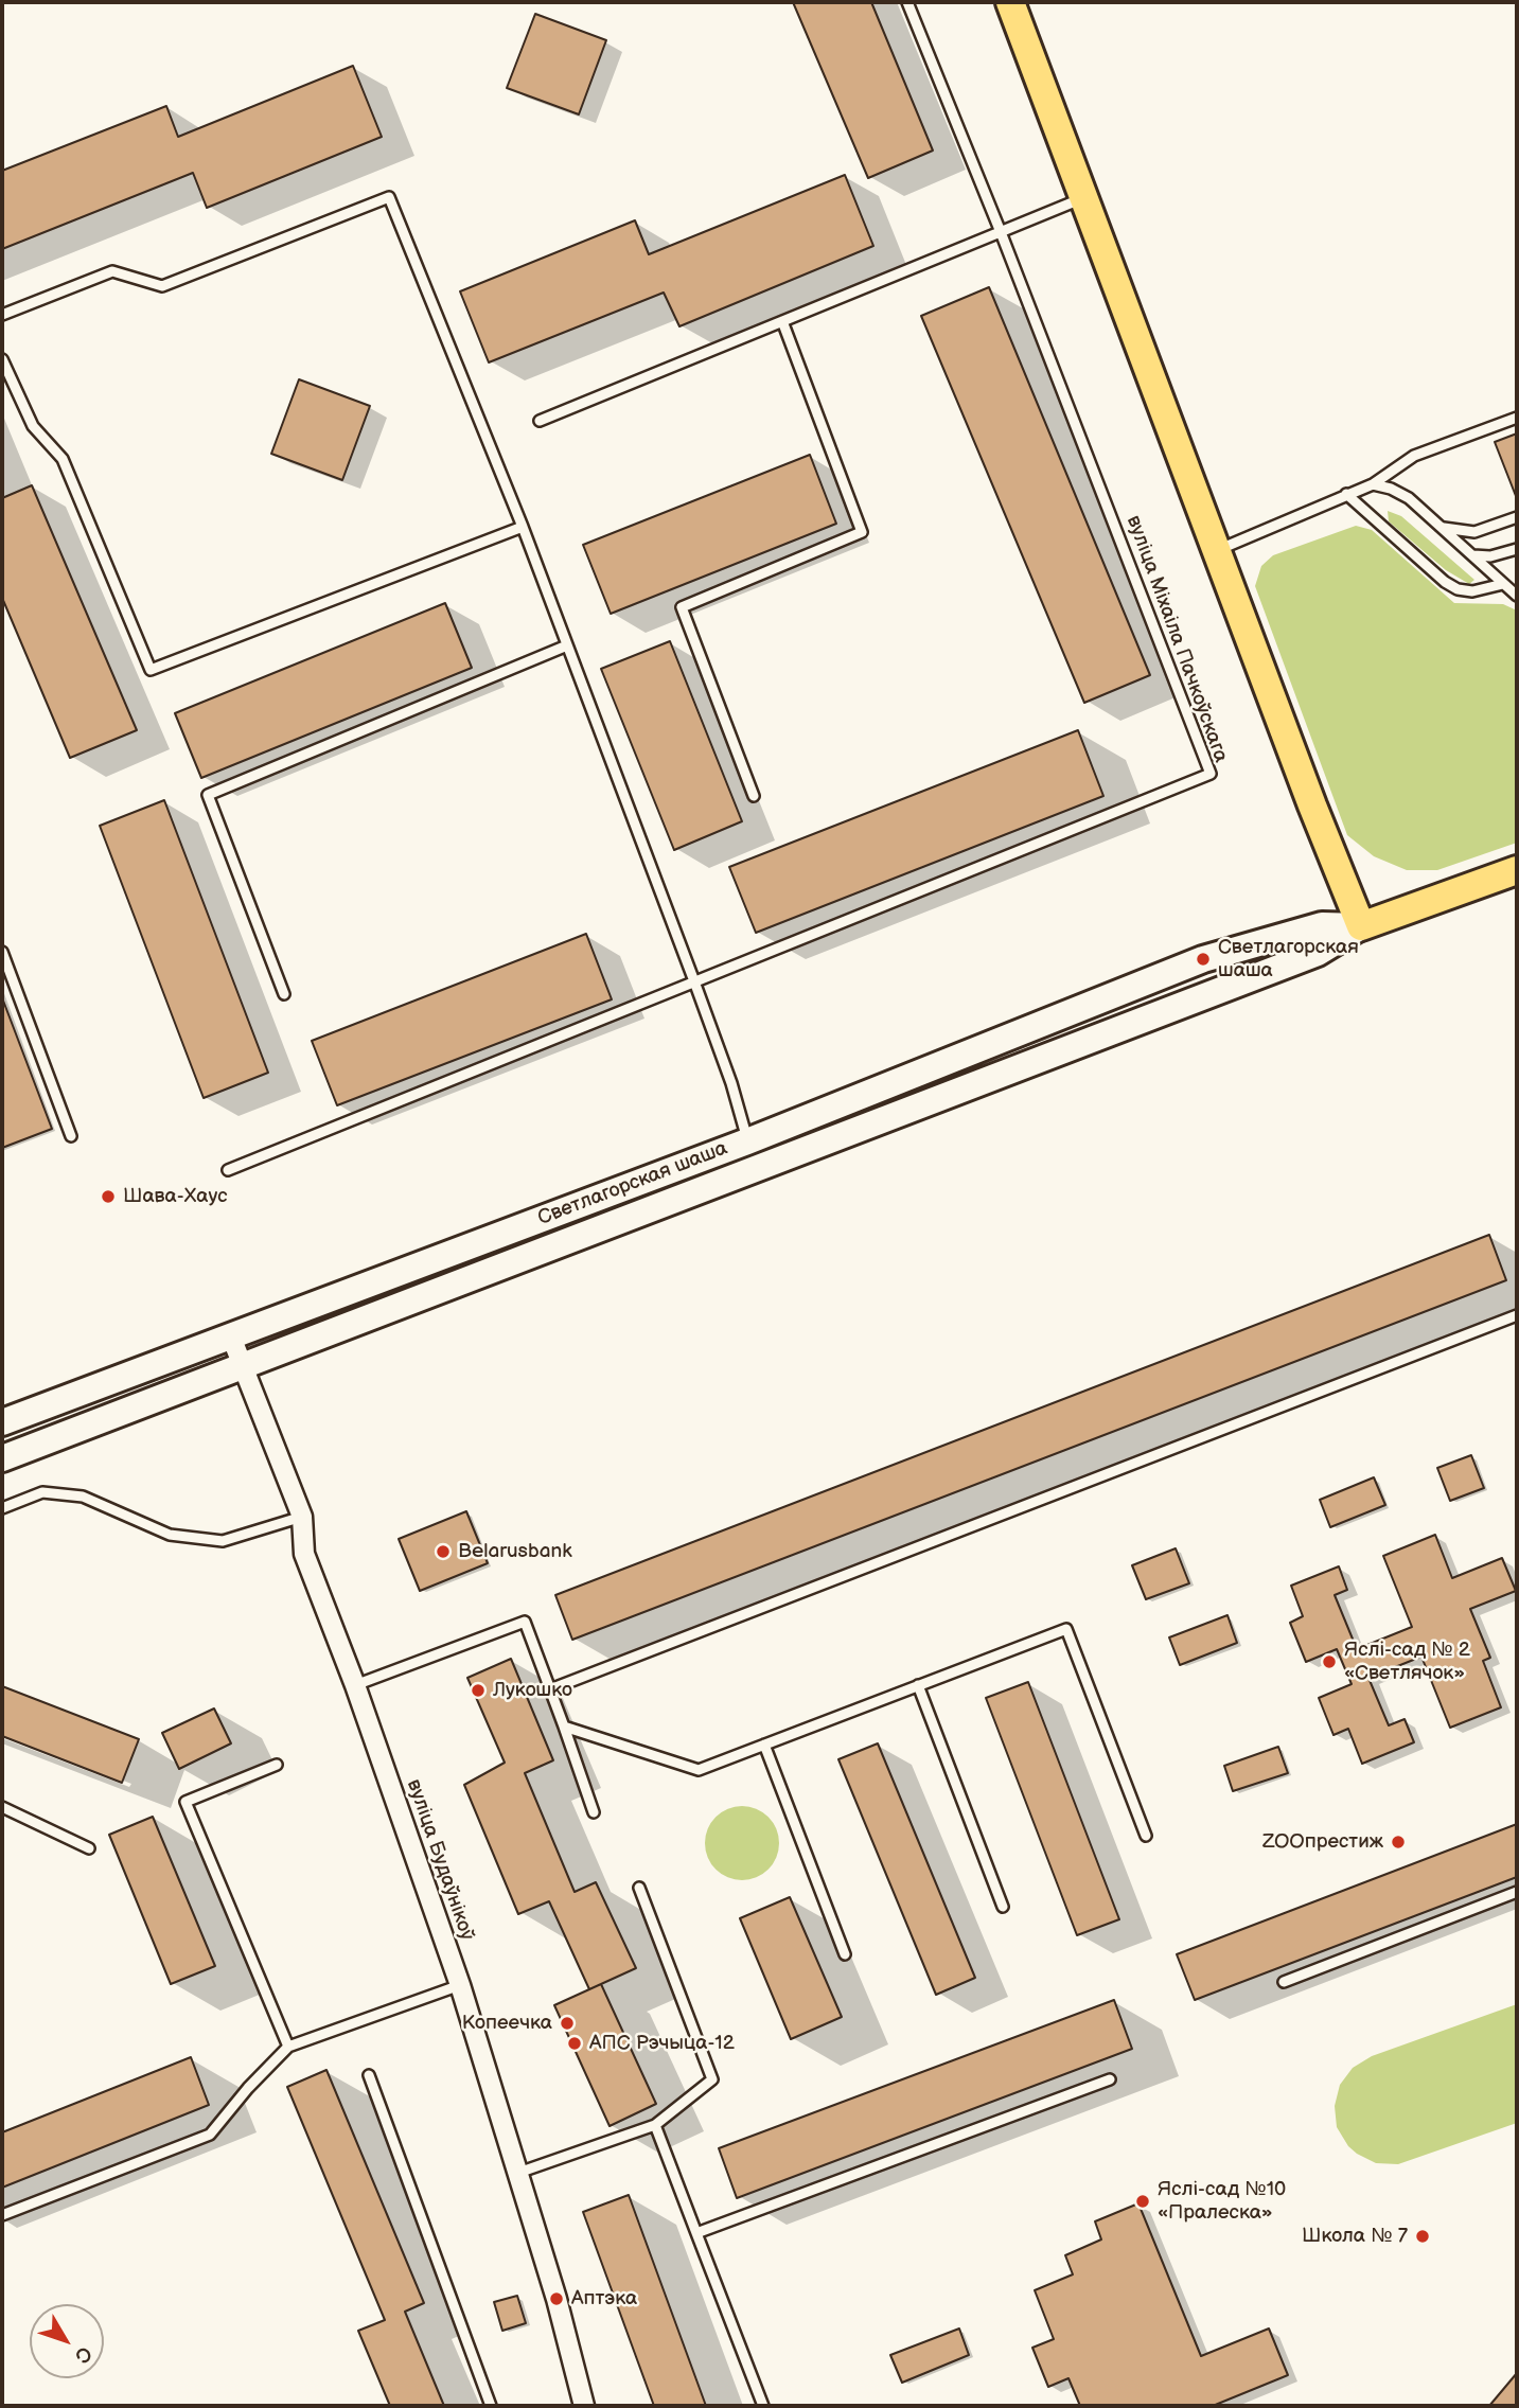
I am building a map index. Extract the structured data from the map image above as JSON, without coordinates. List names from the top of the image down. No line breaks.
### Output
{"streets":{"main road":["Светлагорская шаша"],"street":["вуліца Будаўнікоў"],"lane":["вуліца Міхаіла Пачкоўскага"]},"crossings":[["Светлагорская шаша","вуліца Будаўнікоў"]],"places":["Светлагорская шаша","Шава-Хаус","Belarusbank","Яслі-сад № 2 «Светлячок»","Лукошко","ZOOпрестиж","Копеечка","АПС Рэчыца-12","Яслі-сад №10 «Пралеска»","Школа № 7","Аптэка"],"north":"bottom right"}
